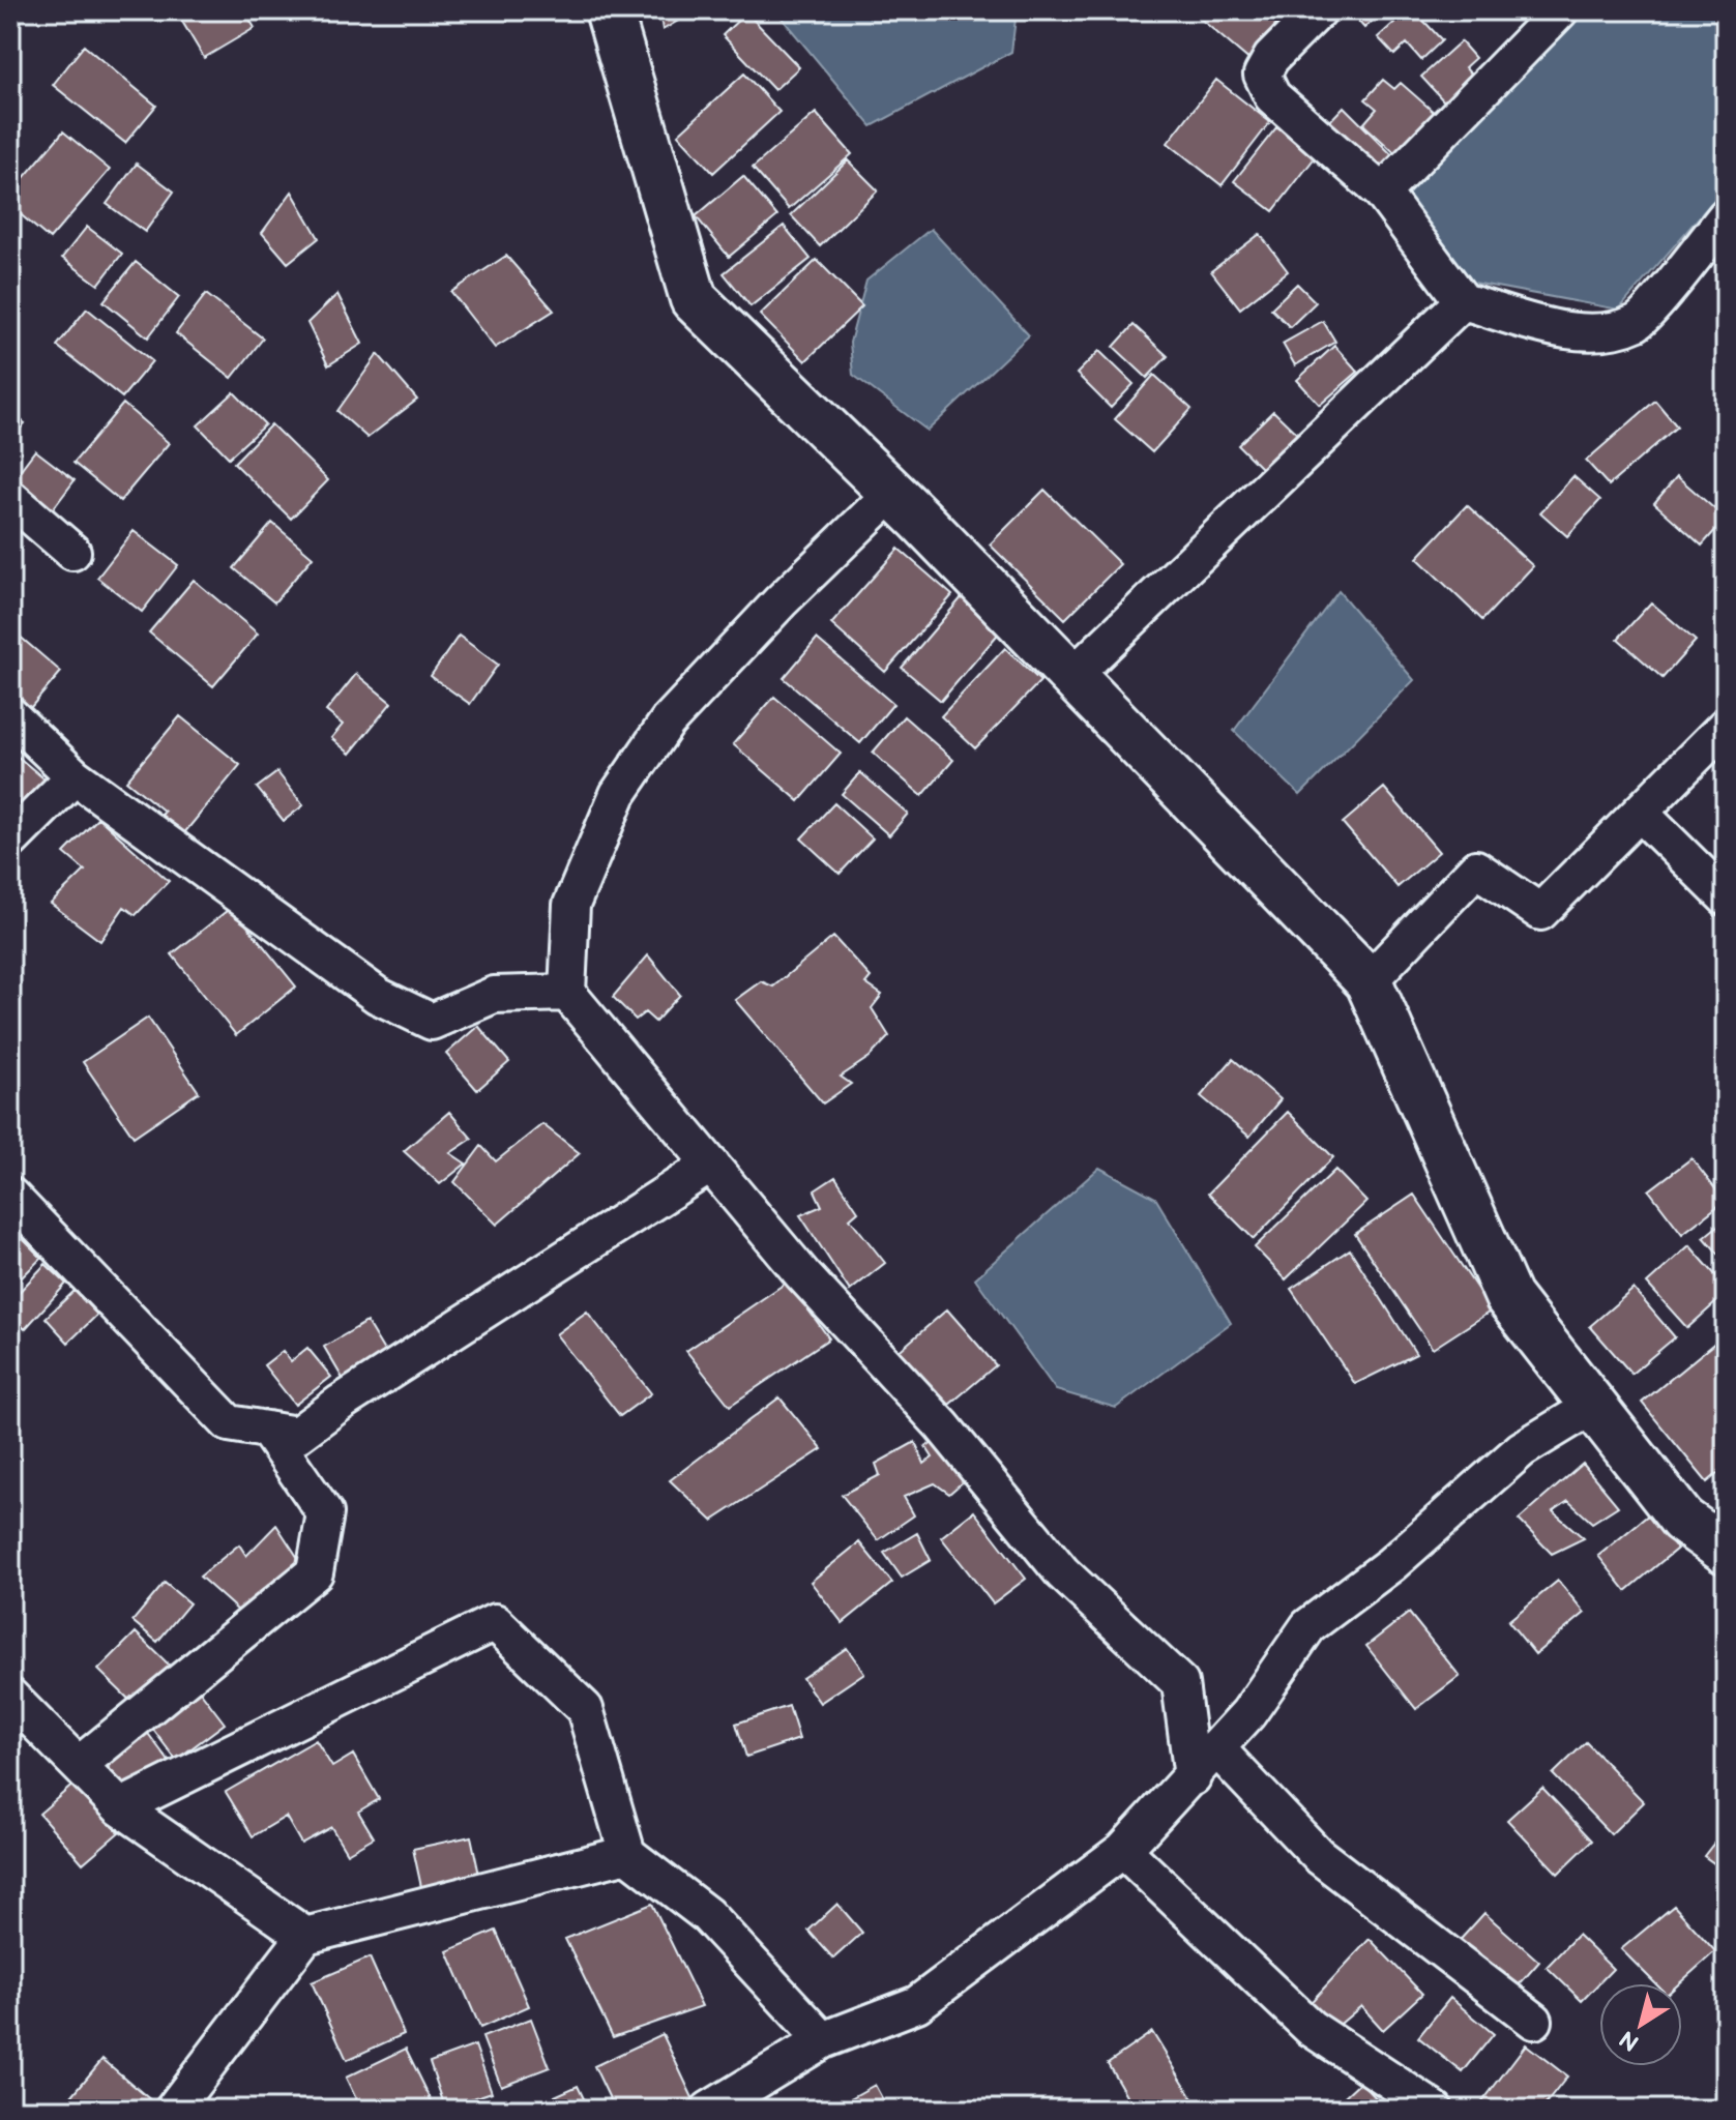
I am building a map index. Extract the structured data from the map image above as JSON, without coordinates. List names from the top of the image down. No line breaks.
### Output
{"north":"bottom left"}
